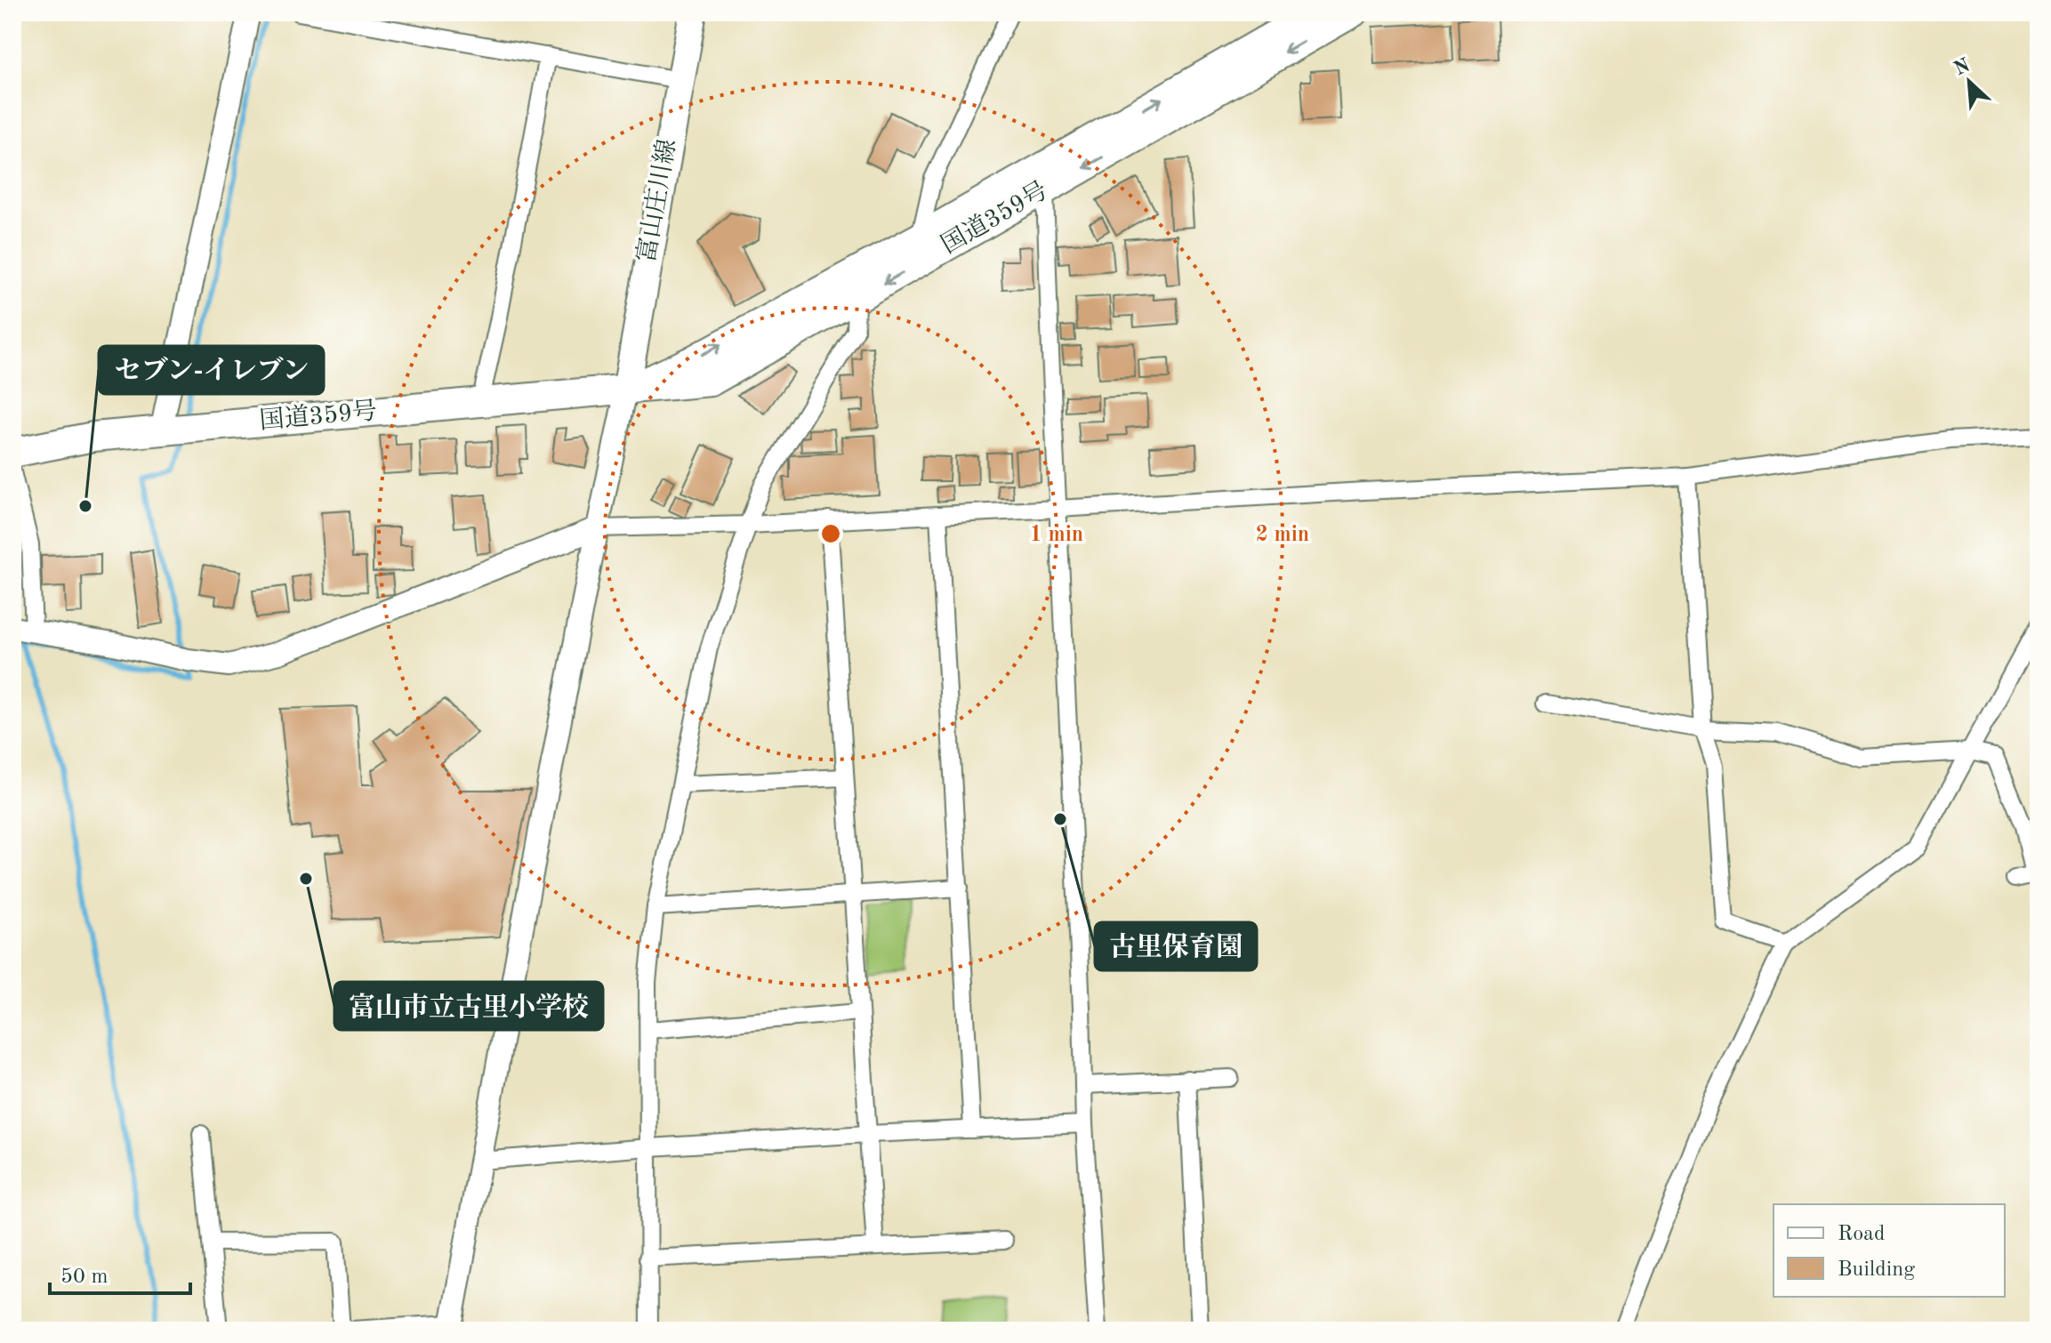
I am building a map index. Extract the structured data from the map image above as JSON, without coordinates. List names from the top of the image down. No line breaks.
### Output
{"streets":{"highway":["国道359号"],"main road":["富山庄川線"]},"crossings":[["富山庄川線","国道359号"]],"places":["セブン-イレブン","古里保育園","富山市立古里小学校"],"legend":["Road","Building"],"scale_bar":"50 m","north":"top left","rings":["1 min","2 min"]}
